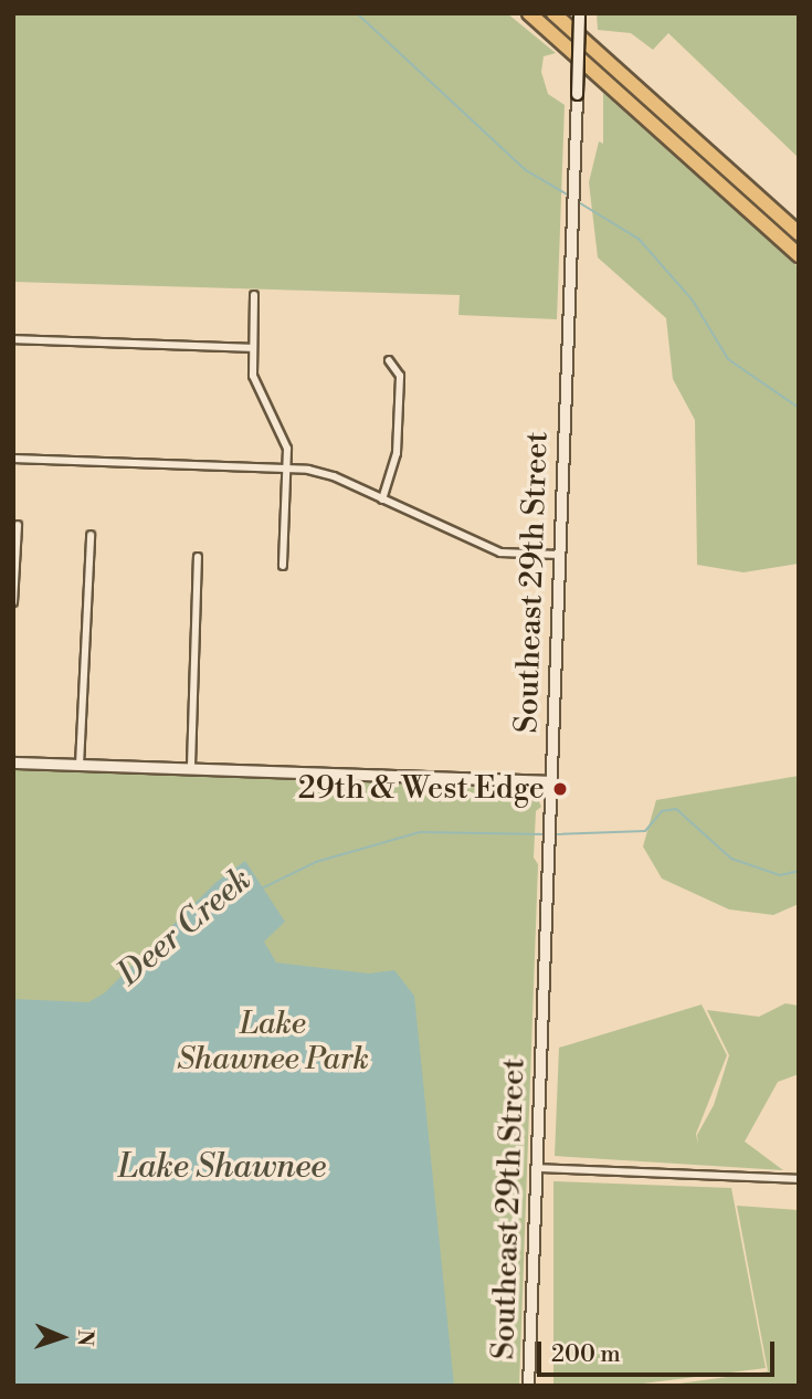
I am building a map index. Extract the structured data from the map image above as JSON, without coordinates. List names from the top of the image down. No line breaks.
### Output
{"streets":{"main road":["Southeast 29th Street"]},"water":["Deer Creek","Lake Shawnee"],"parks":["Lake Shawnee Park"],"places":["29th & West Edge"],"scale_bar":"200 m","north":"right"}
